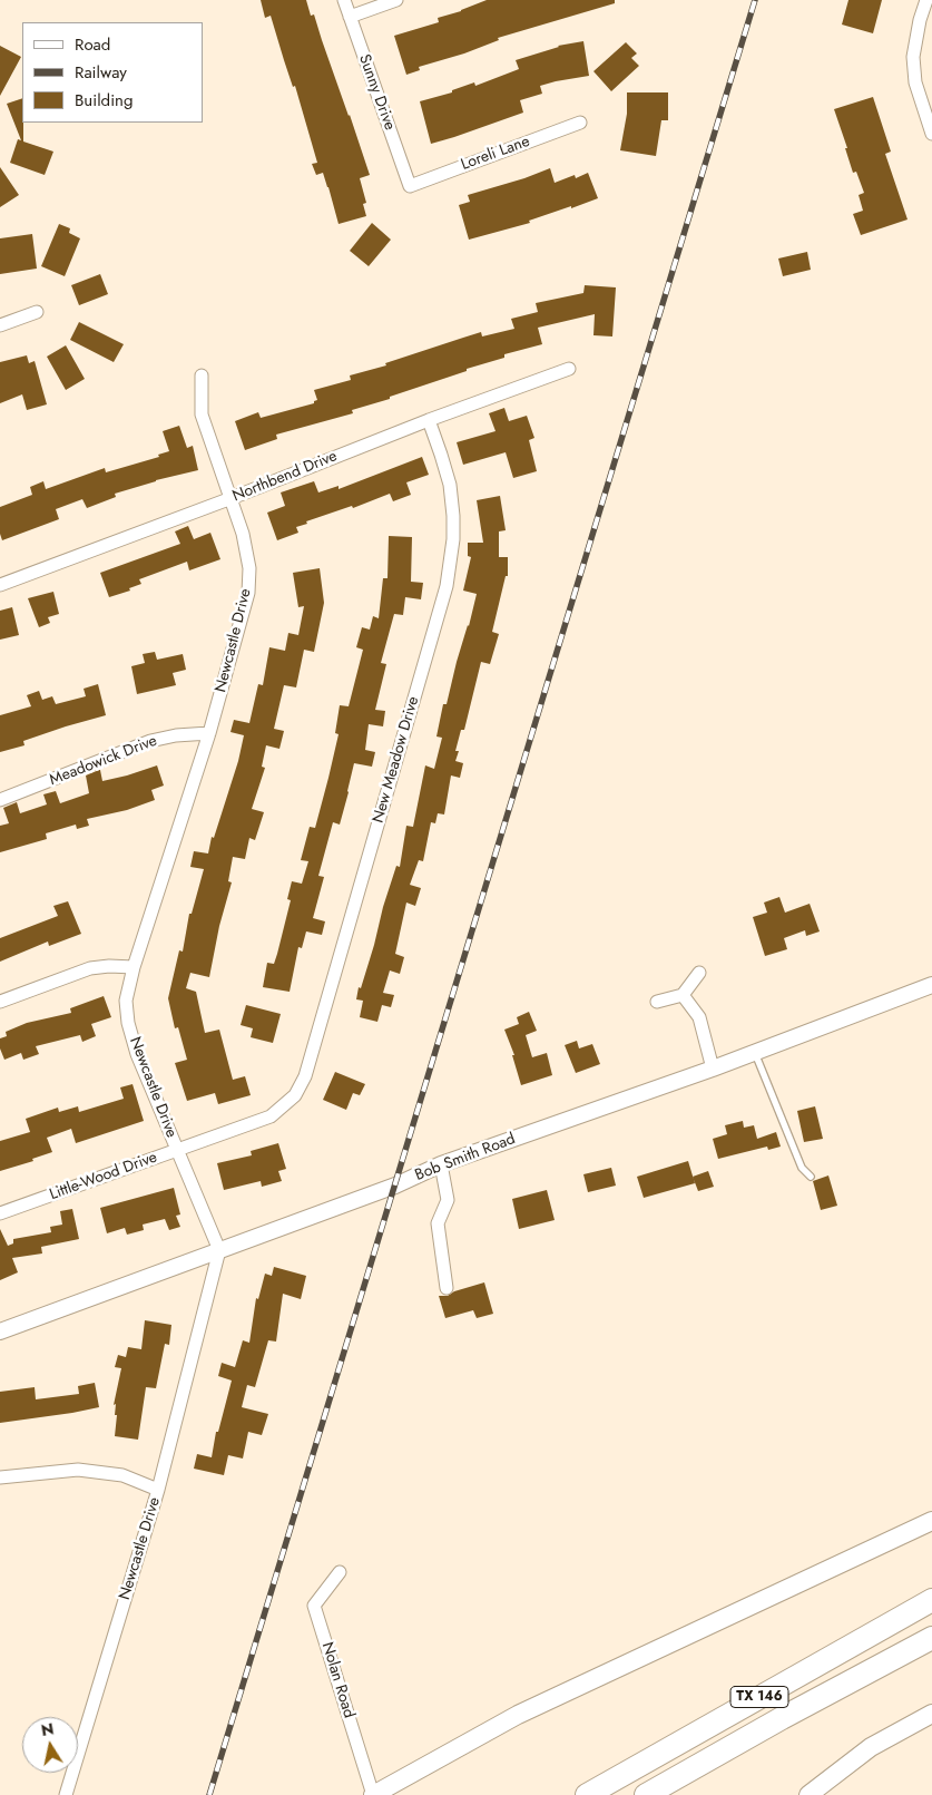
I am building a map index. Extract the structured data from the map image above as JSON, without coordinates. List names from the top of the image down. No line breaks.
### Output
{"streets":{"highway":["TX 146"],"street":["Sunny Drive","Loreli Lane","Northbend Drive","Newcastle Drive","New Meadow Drive","Meadowick Drive","Bob Smith Road","Little-Wood Drive","Nolan Road"]},"crossings":[["Sunny Drive","Loreli Lane"],["Northbend Drive","Newcastle Drive"],["Northbend Drive","New Meadow Drive"],["Newcastle Drive","Meadowick Drive"],["Newcastle Drive","Bob Smith Road"],["Newcastle Drive","Little-Wood Drive"],["New Meadow Drive","Little-Wood Drive"]],"legend":["Road","Railway","Building"],"north":"top"}
